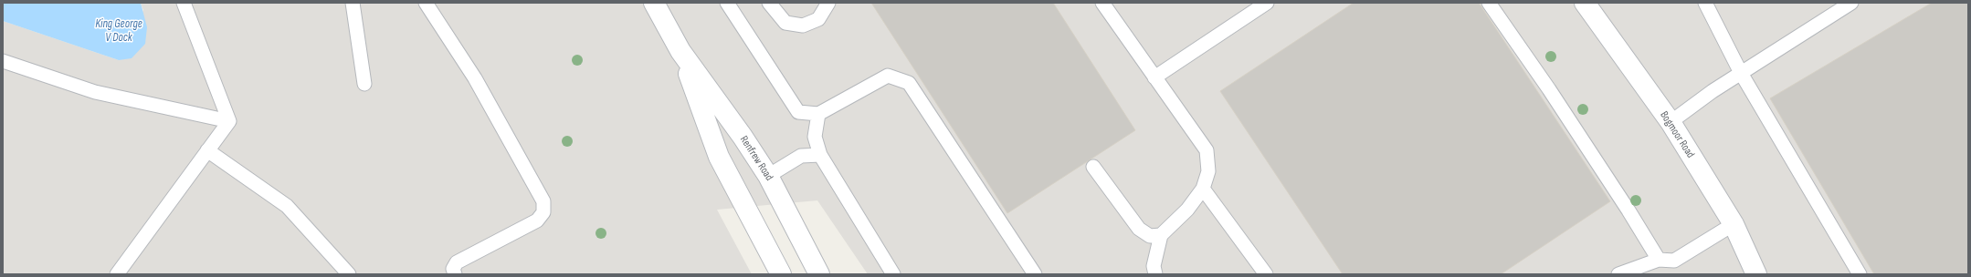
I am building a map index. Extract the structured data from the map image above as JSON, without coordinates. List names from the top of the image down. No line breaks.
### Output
{"streets":{"street":["Bogmoor Road","Renfrew Road"]},"water":["King George V Dock"]}
